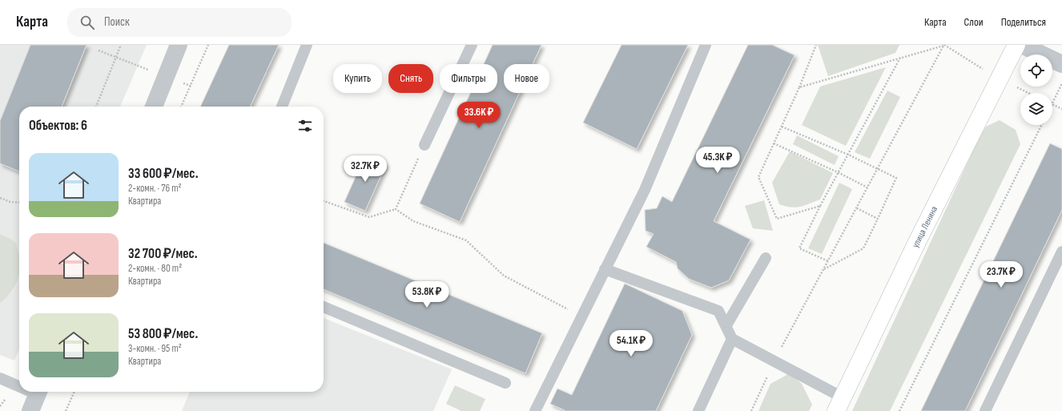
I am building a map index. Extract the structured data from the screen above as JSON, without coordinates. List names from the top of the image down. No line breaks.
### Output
{"streets":{"main road":["улица Ленина"]},"page":{"header":"Карта","search":"Поиск","nav":["Карта","Слои","Поделиться"],"chip":["Купить","Снять","Фильтры","Новое"],"price":["33.6K ₽","45.3K ₽","32.7K ₽","23.7K ₽","53.8K ₽","54.1K ₽"],"heading":"Объектов: 6","list":[{"name":"33 600 ₽/мес.","note":"2-комн. · 76 m² · Квартира"},{"name":"32 700 ₽/мес.","note":"2-комн. · 80 m² · Квартира"},{"name":"53 800 ₽/мес.","note":"3-комн. · 95 m² · Квартира"}]}}
